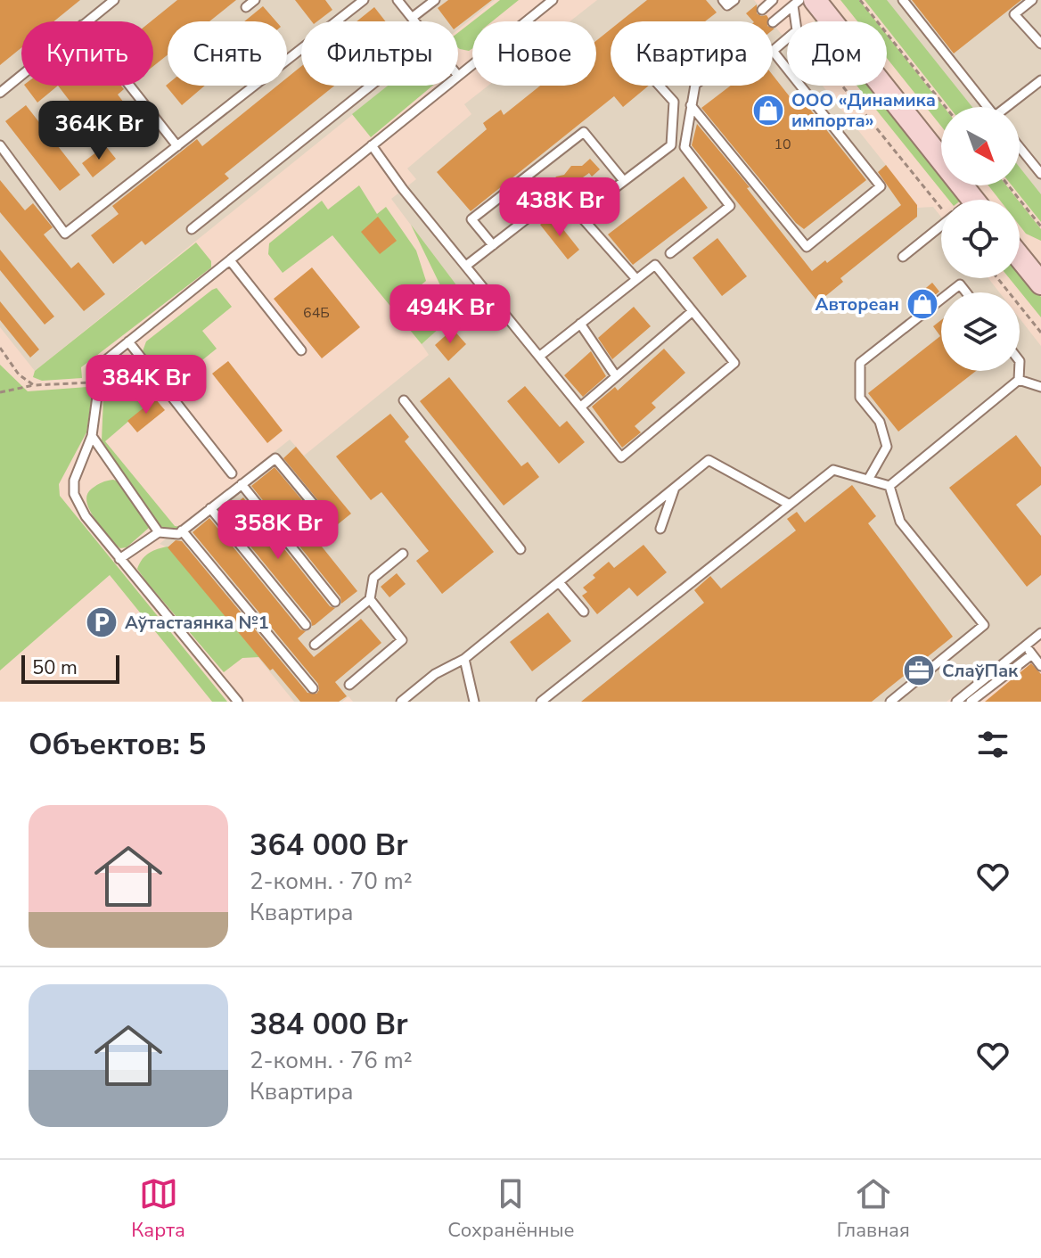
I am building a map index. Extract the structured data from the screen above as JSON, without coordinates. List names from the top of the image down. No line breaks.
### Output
{"places":{"shop":["ООО «Динамика импорта»","Автореан"],"parking":["Аўтастаянка №1"],"office":["СлаўПак"]},"house_numbers":["10","64Б"],"scale_bar":"50 m","north":"bottom right","page":{"chip":["Купить","Снять","Фильтры","Новое","Квартира","Дом"],"price":["364K Br","438K Br","494K Br","384K Br","358K Br"],"scale":"50 m","heading":"Объектов: 5","list":[{"name":"364 000 Br","note":"2-комн. · 70 m² · Квартира"},{"name":"384 000 Br","note":"2-комн. · 76 m² · Квартира"}],"tabs":["Карта","Сохранённые","Главная"]}}
